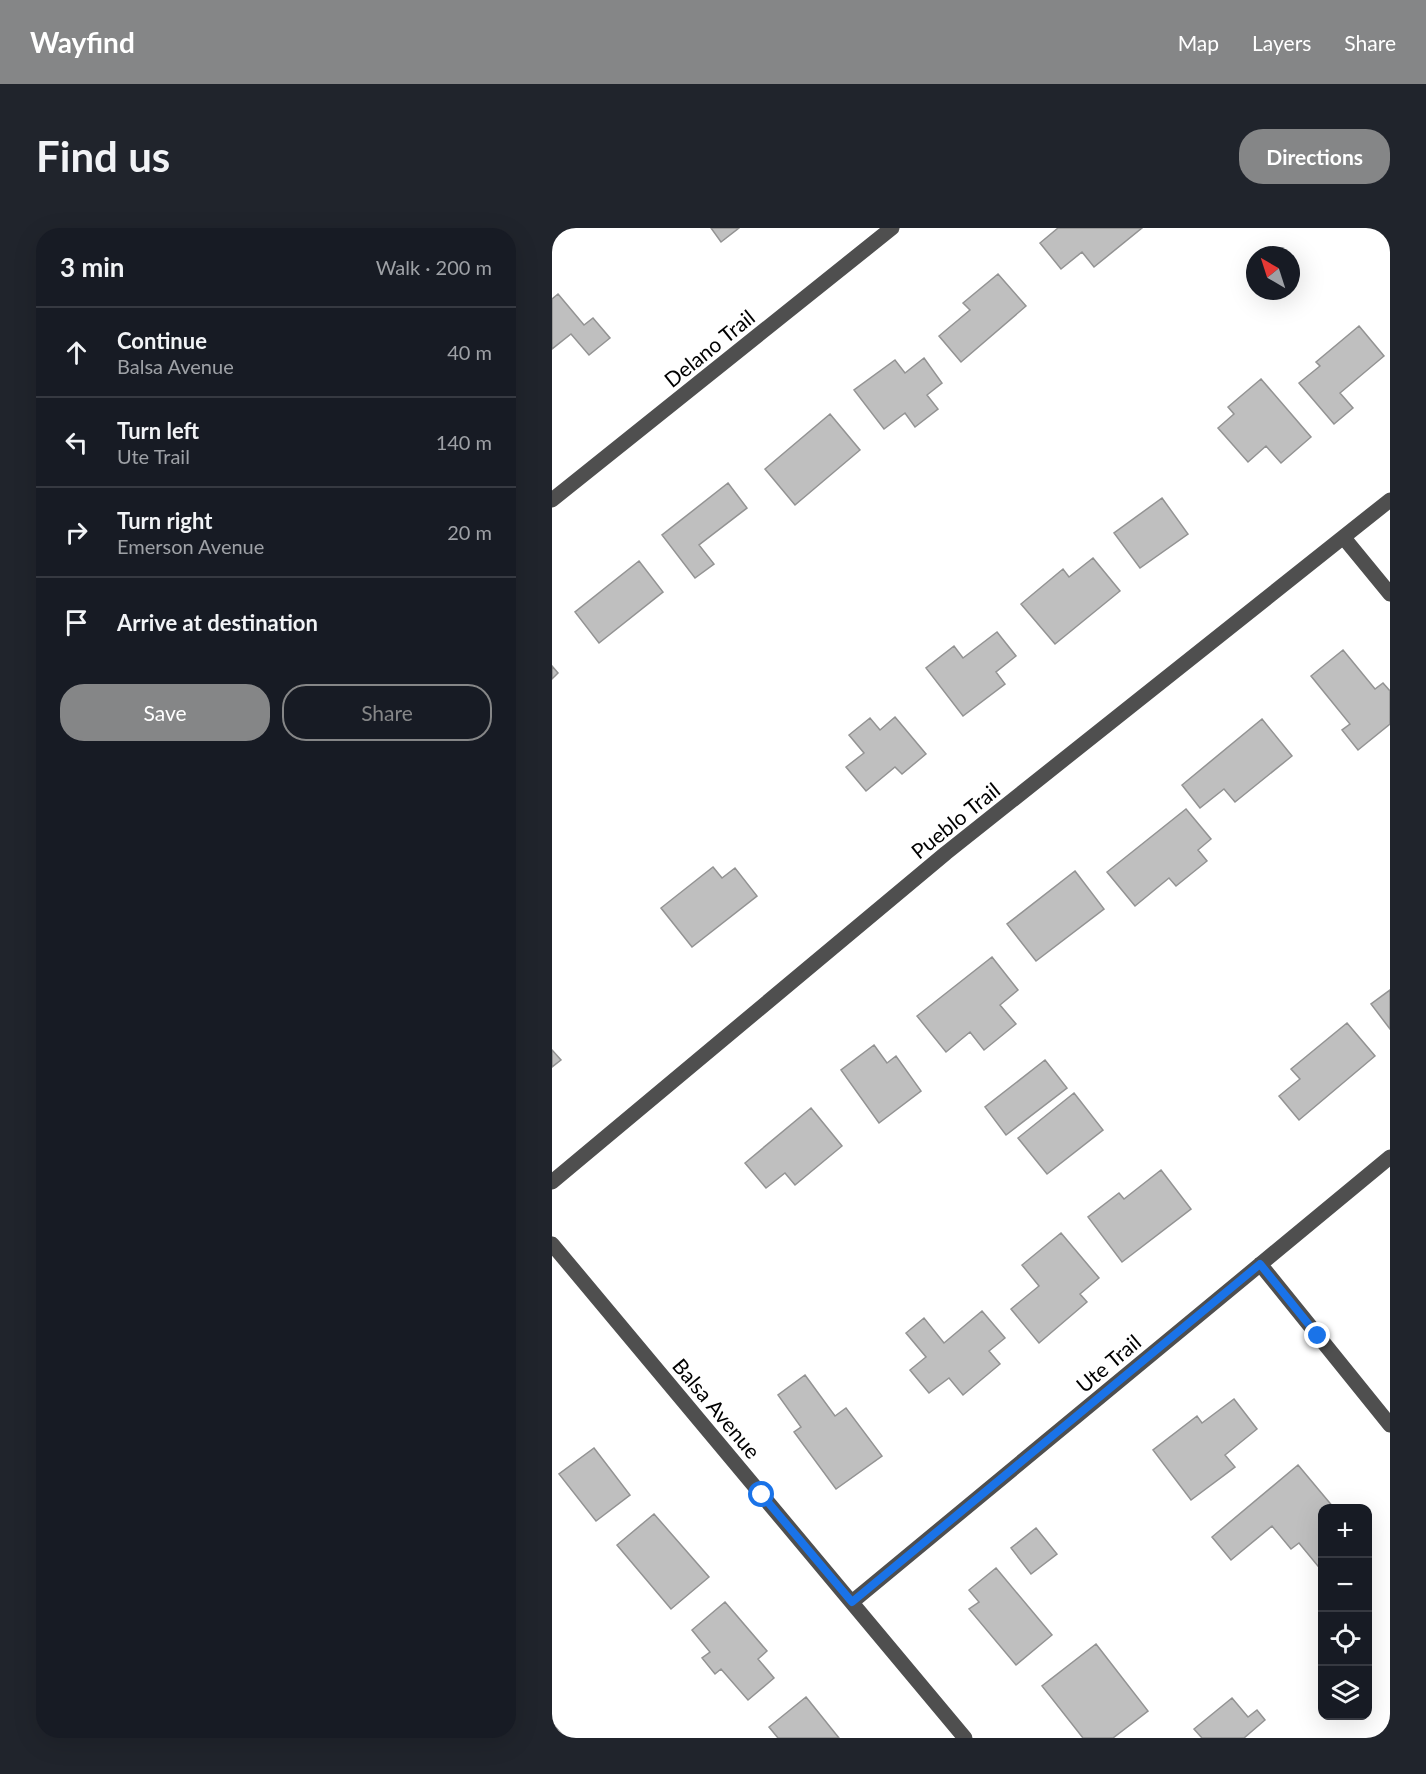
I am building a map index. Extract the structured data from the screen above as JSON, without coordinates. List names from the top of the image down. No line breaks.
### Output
{"streets":{"street":["Delano Trail","Pueblo Trail","Ute Trail","Balsa Avenue"]},"crossings":[["Ute Trail","Balsa Avenue"]],"north":"top left","page":{"header":"Wayfind","nav":["Map","Layers","Share"],"buttons":["Directions",["Save","Share"]],"title":"Find us","heading":["3 min","Walk · 200 m"],"list":[["Continue","Balsa Avenue","40 m"],["Turn left","Ute Trail","140 m"],["Turn right","Emerson Avenue","20 m"],"Arrive at destination"],"map_buttons":["+","−"]}}
